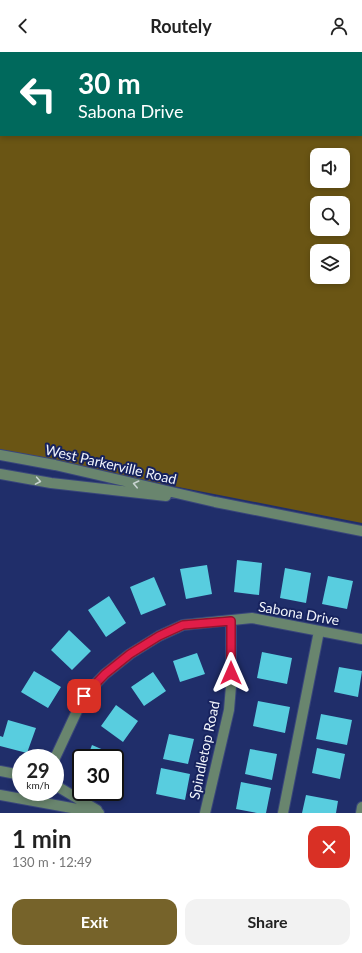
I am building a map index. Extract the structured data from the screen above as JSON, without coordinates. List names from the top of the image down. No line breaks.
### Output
{"streets":{"street":["West Parkerville Road","Sabona Drive","Spindletop Road"]},"crossings":[["Sabona Drive","Spindletop Road"]],"page":{"header":"Routely","turn":["30 m","Sabona Drive"],"speed":"29 km/h","limit":"30","heading":["1 min","130 m · 12:49"],"buttons":["Exit","Share"]}}
